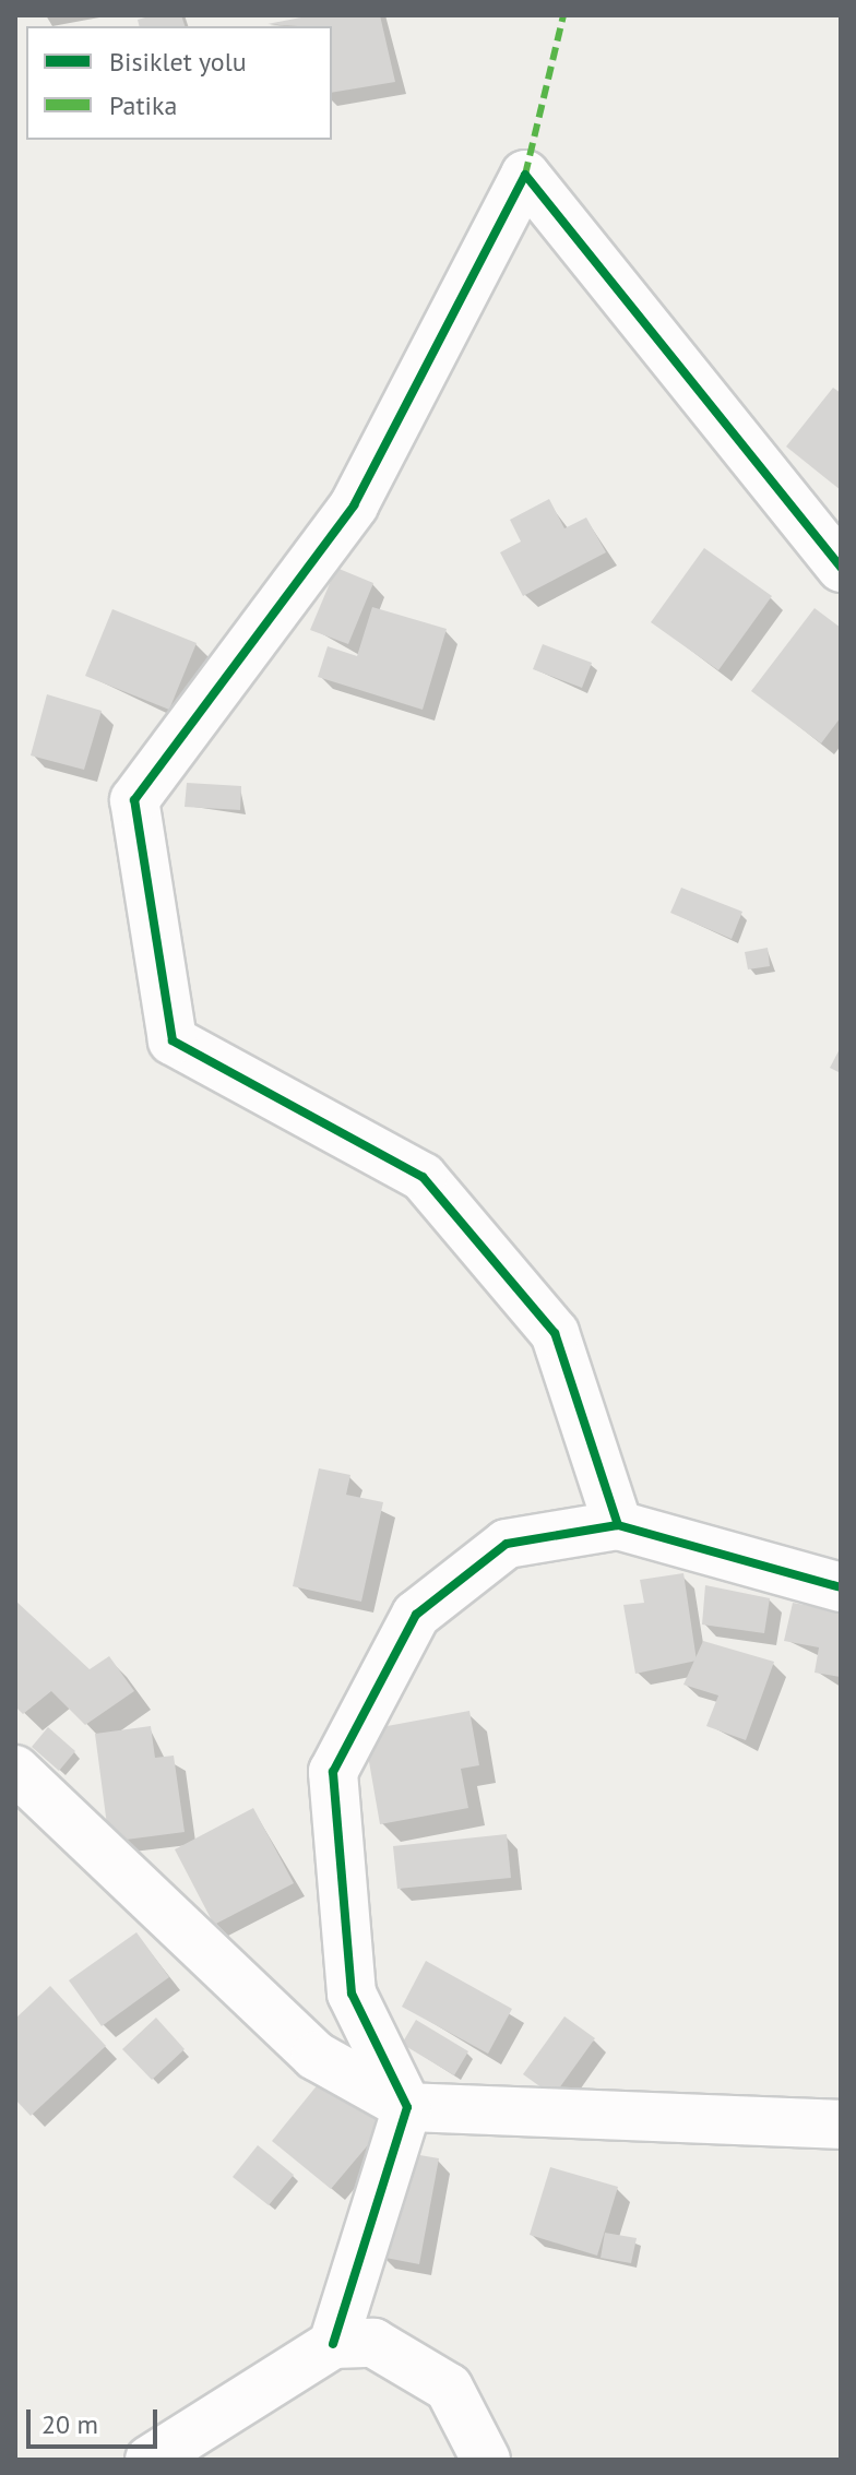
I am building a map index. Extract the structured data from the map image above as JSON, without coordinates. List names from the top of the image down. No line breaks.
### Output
{"legend":["Bisiklet yolu","Patika"],"scale_bar":"20 m"}
